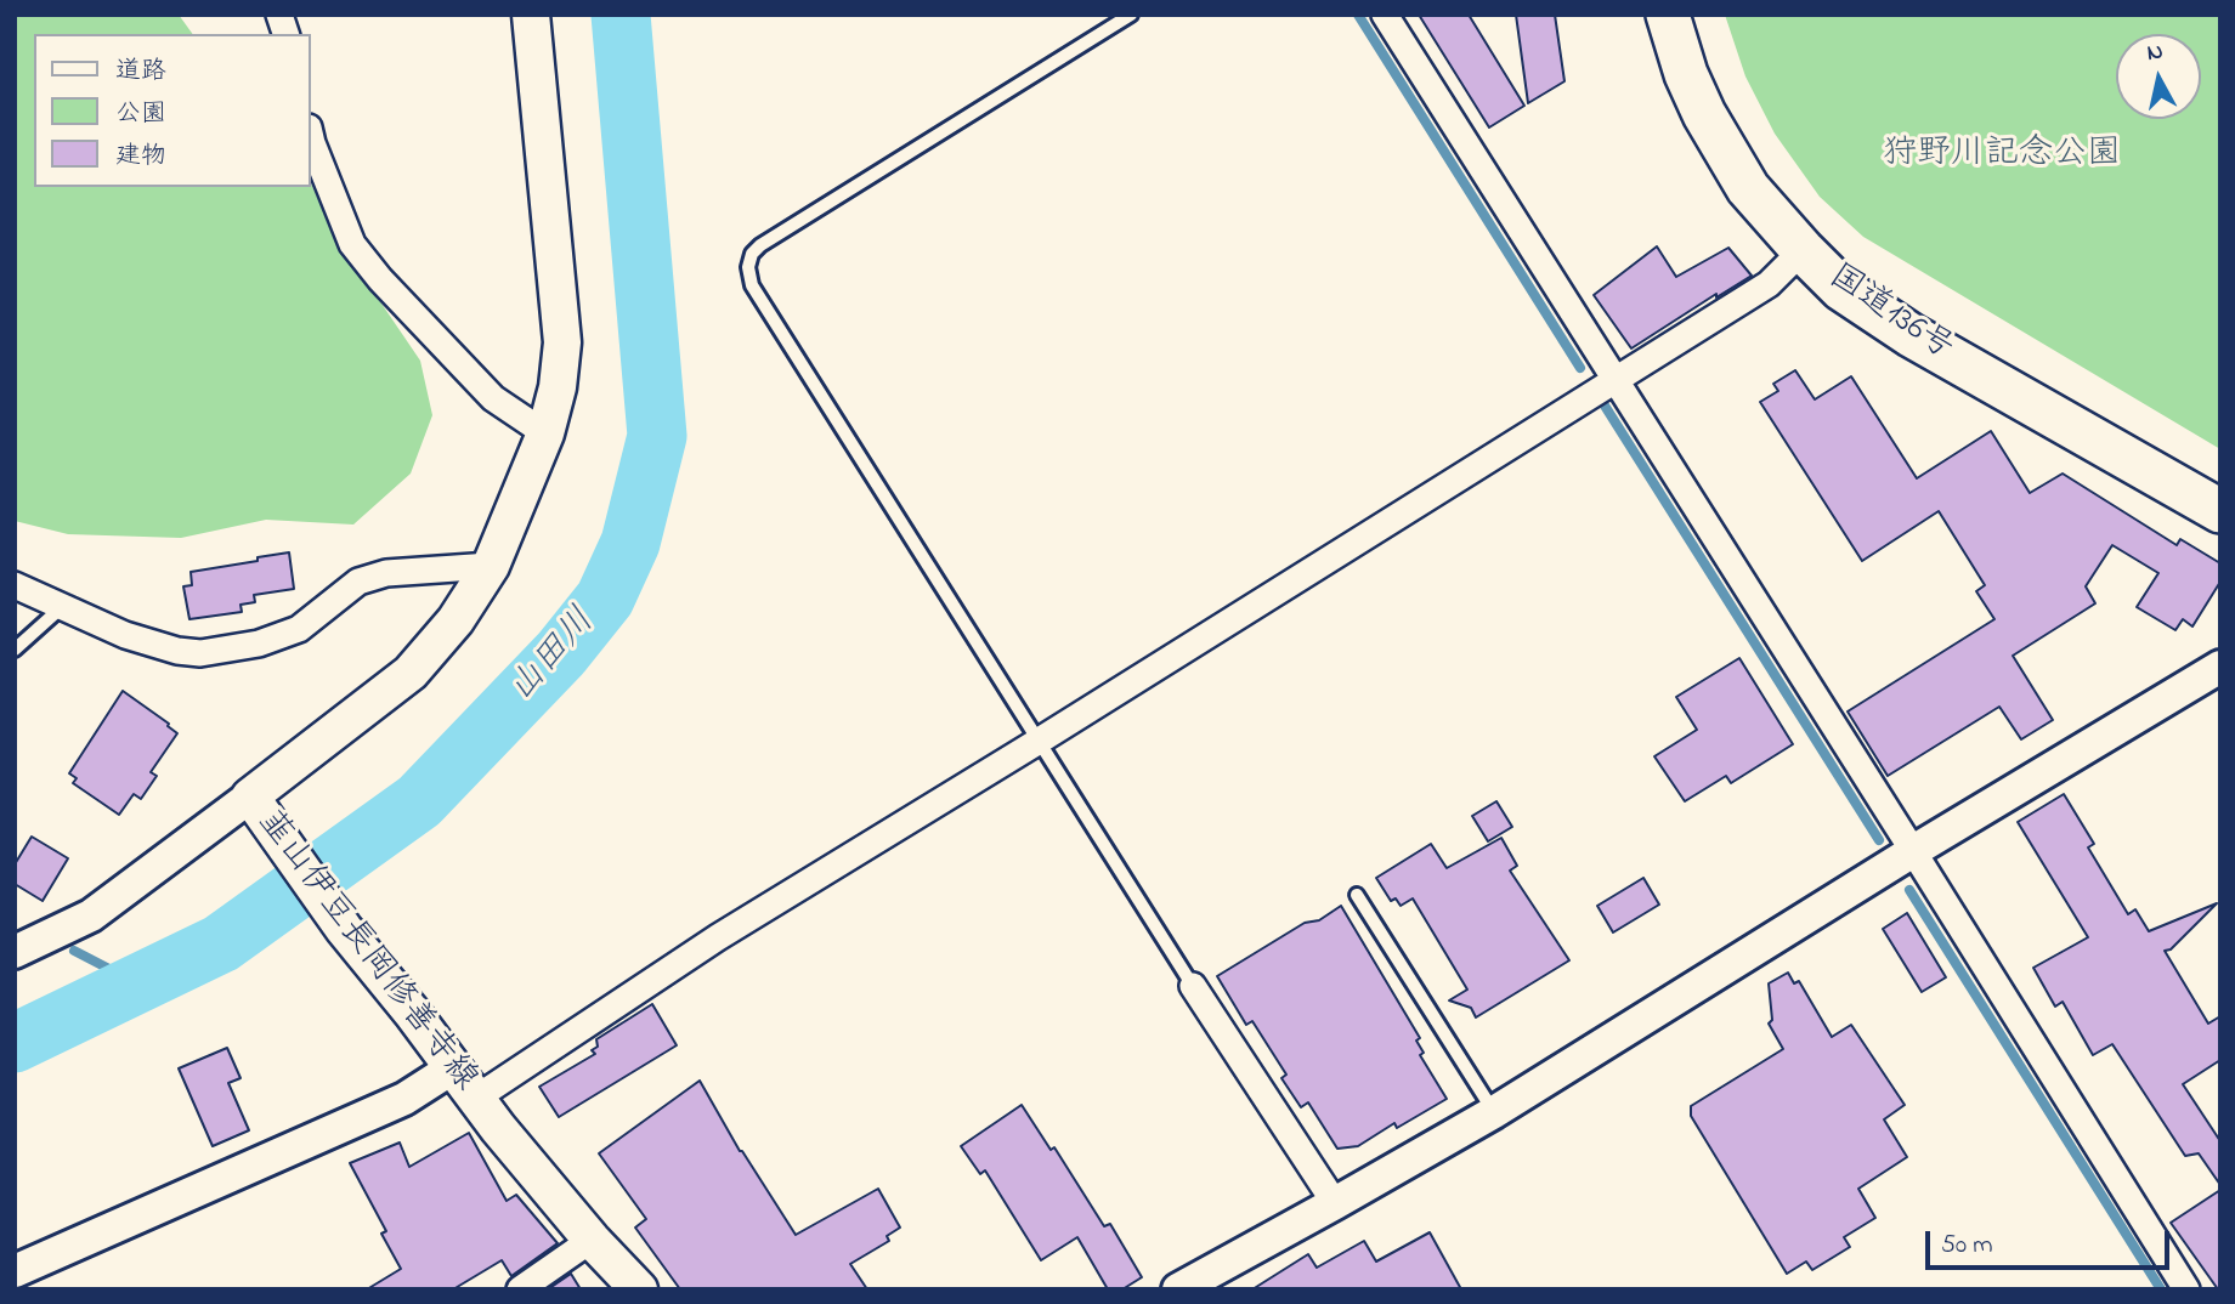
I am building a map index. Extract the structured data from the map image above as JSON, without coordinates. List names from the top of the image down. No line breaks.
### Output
{"streets":{"highway":["国道136号"],"main road":["韮山伊豆長岡修善寺線"]},"water":["山田川"],"parks":["狩野川記念公園"],"legend":["道路","公園","建物"],"scale_bar":"50 m","north":"top"}
